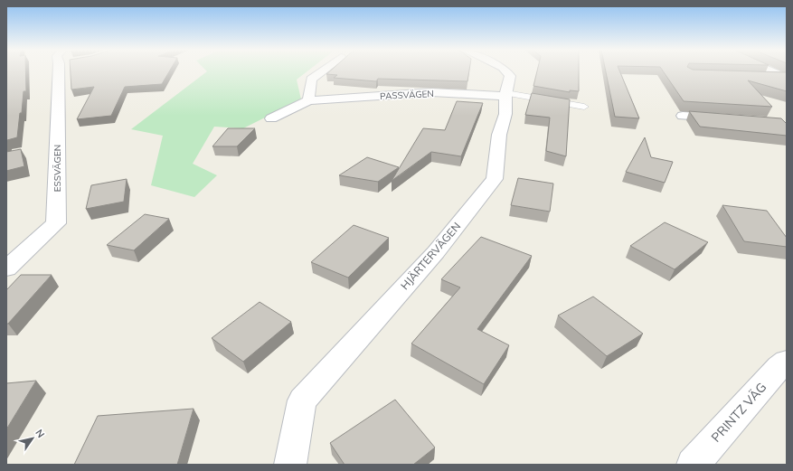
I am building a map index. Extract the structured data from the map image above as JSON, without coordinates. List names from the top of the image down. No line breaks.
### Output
{"streets":{"street":["PASSVÄGEN","ESSVÄGEN","HJÄRTERVÄGEN","PRINTZ VÄG"]},"crossings":[["PASSVÄGEN","HJÄRTERVÄGEN"]],"north":"top right"}
